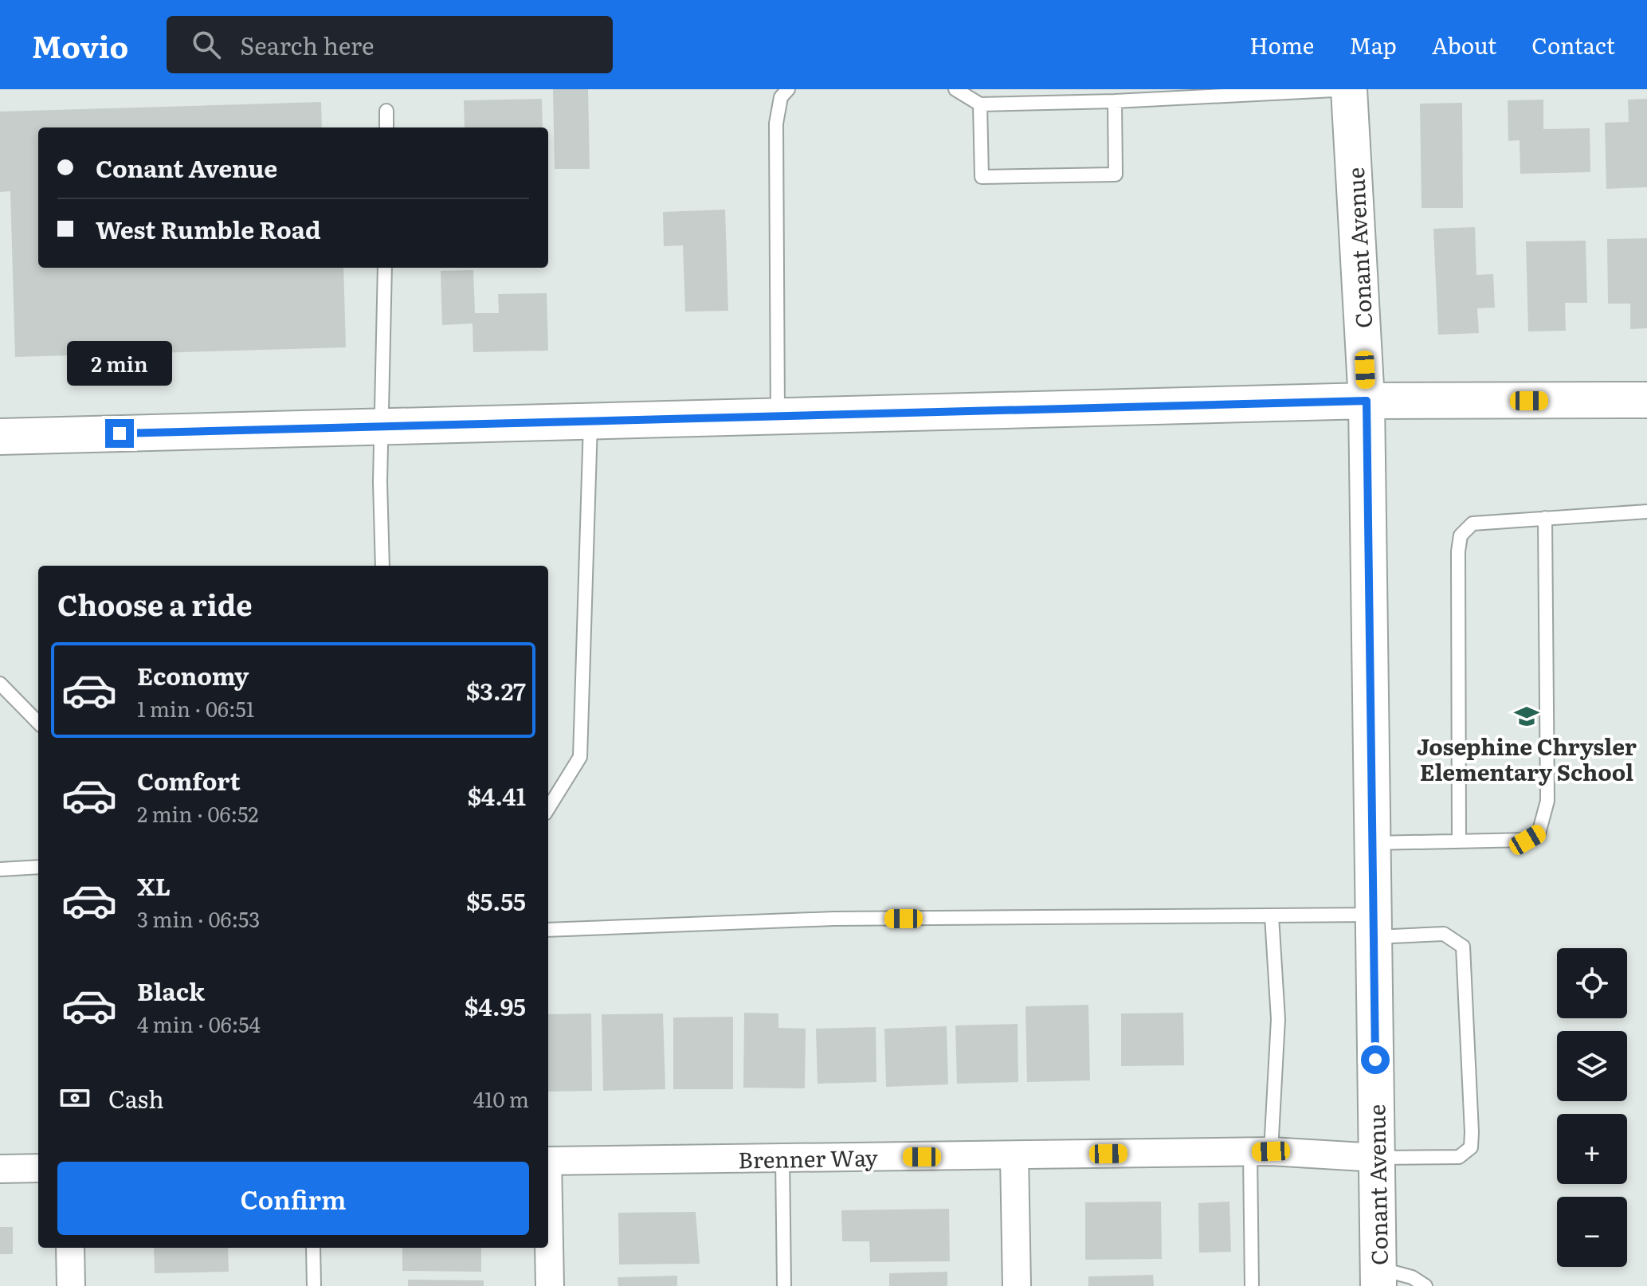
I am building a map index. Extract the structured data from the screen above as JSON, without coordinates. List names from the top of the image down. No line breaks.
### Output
{"streets":{"street":["Conant Avenue","Brenner Way"]},"crossings":[["Conant Avenue","Brenner Way"]],"places":{"school or university":["Josephine Chrysler Elementary School"]},"page":{"header":"Movio","search":"Search here","nav":["Home","Map","About","Contact"],"banner":["Conant Avenue","West Rumble Road"],"bubble":"2 min","heading":"Choose a ride","list":[{"name":"Economy","note":"1 min · 06:51","value":"$3.27"},{"name":"Comfort","note":"2 min · 06:52","value":"$4.41"},{"name":"XL","note":"3 min · 06:53","value":"$5.55"},{"name":"Black","note":"4 min · 06:54","value":"$4.95"}],"map_buttons":["+","−"],"pay":["Cash","410 m"],"buttons":"Confirm"}}
